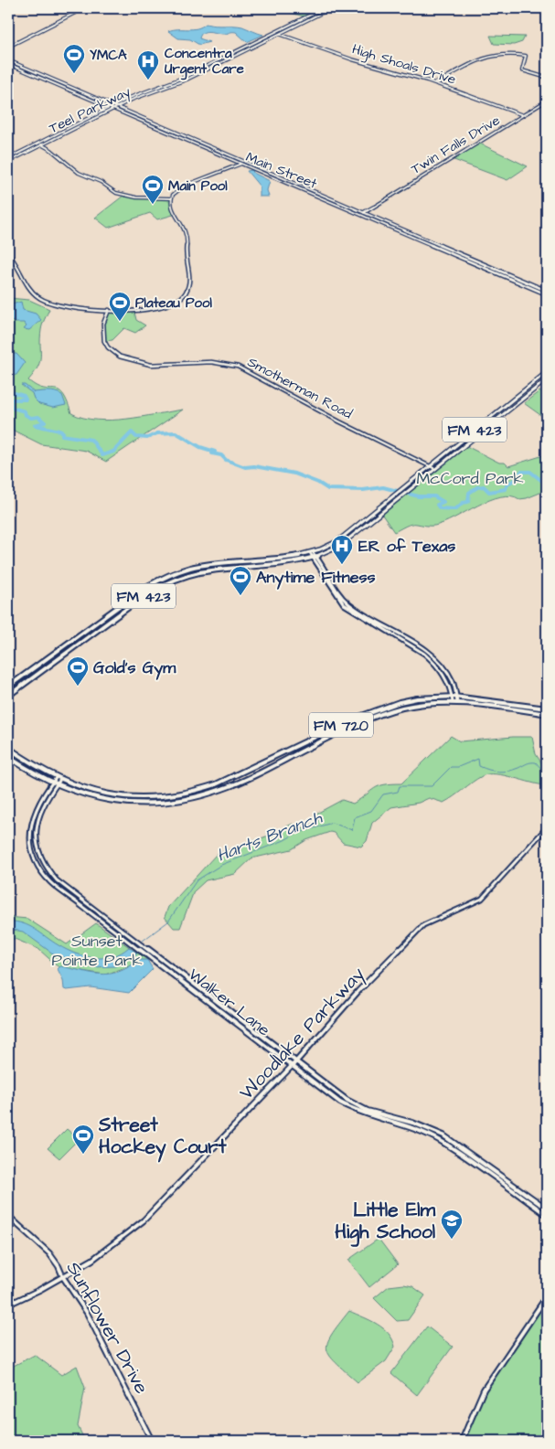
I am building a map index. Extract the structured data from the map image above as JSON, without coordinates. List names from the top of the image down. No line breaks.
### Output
{"streets":{"main road":["FM 423","FM 720"],"street":["High Shoals Drive","Teel Parkway","Twin Falls Drive","Main Street","Smotherman Road","Walker Lane","Woodlake Parkway","Sunflower Drive"]},"crossings":[["High Shoals Drive","Teel Parkway"],["High Shoals Drive","Twin Falls Drive"],["Teel Parkway","Main Street"],["Twin Falls Drive","Main Street"],["Smotherman Road","FM 423"],["FM 720","Walker Lane"],["Walker Lane","Woodlake Parkway"],["Woodlake Parkway","Sunflower Drive"]],"water":["Harts Branch"],"parks":["McCord Park","Sunset Pointe Park"],"places":{"sports":["YMCA","Main Pool","Plateau Pool","Anytime Fitness","Gold's Gym","Street Hockey Court"],"hospital":["Concentra Urgent Care","ER of Texas"],"school or university":["Little Elm High School"]}}
